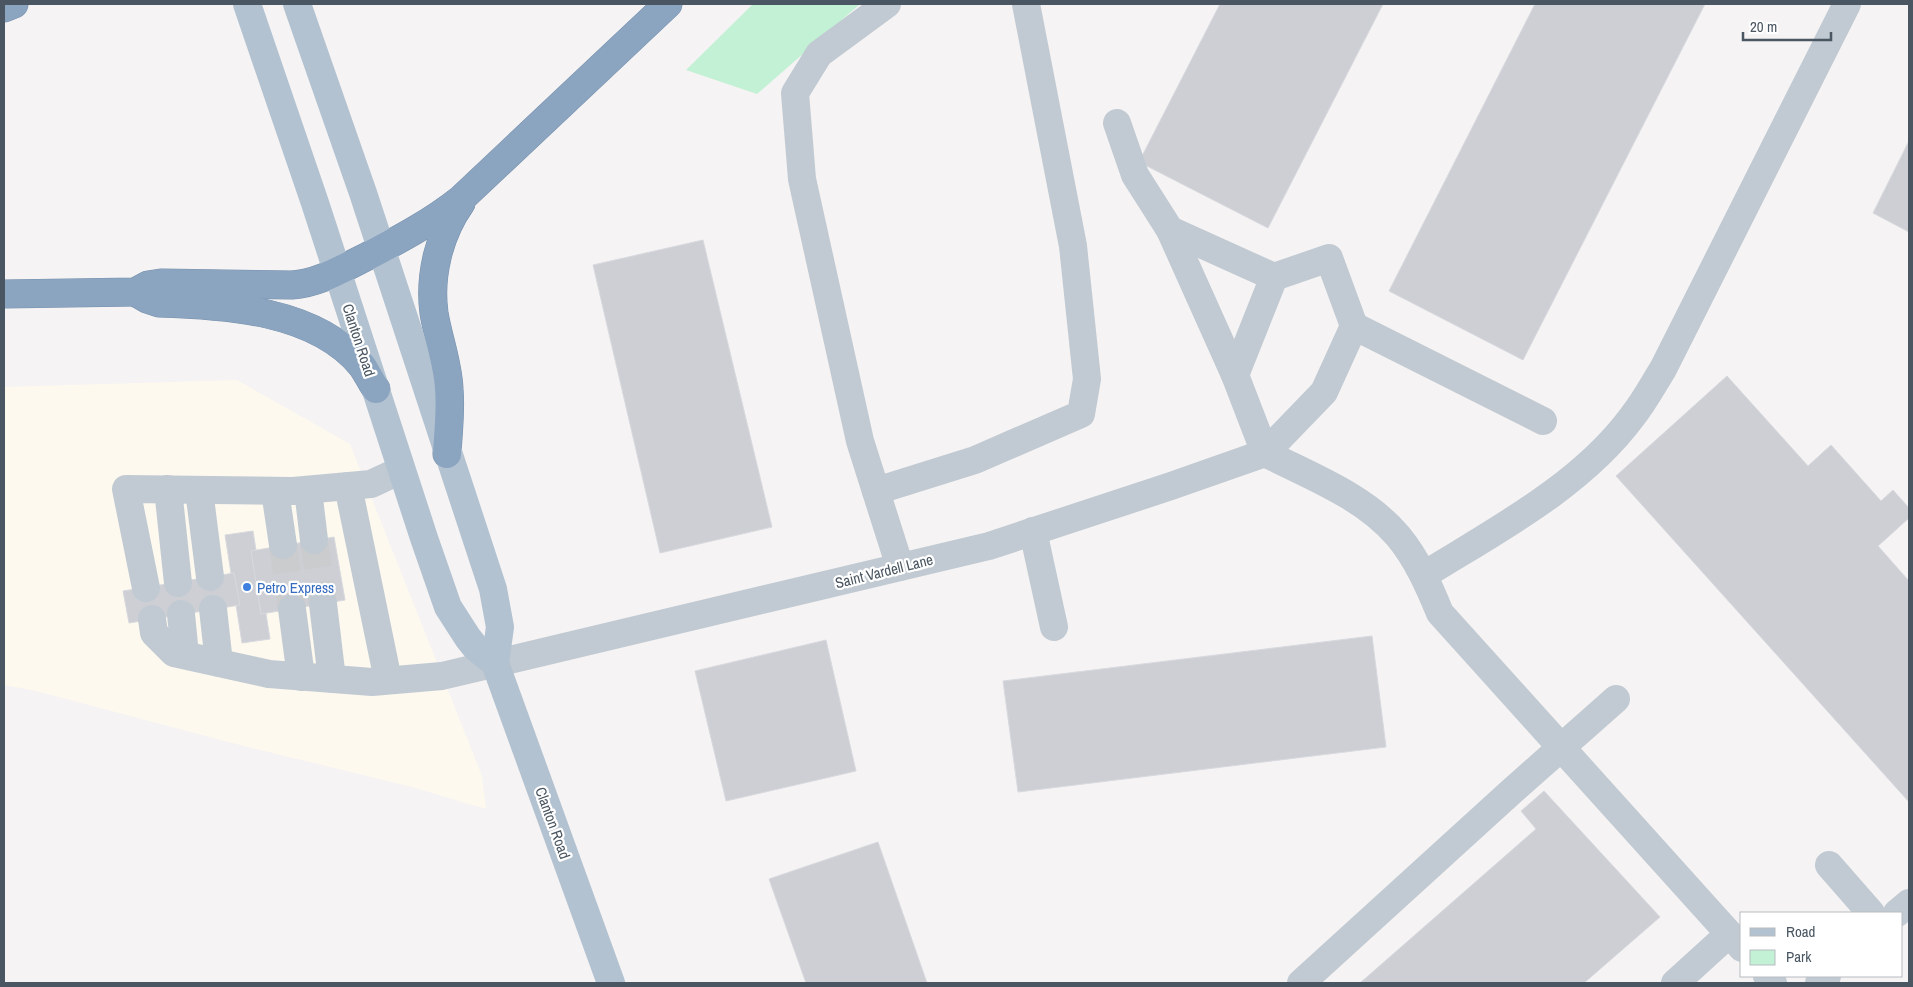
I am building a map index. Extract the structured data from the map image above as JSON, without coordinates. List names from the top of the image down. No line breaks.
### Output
{"streets":{"main road":["Clanton Road"],"street":["Saint Vardell Lane"]},"crossings":[["Clanton Road","Saint Vardell Lane"]],"places":["Petro Express"],"legend":["Road","Park"],"scale_bar":"20 m"}
